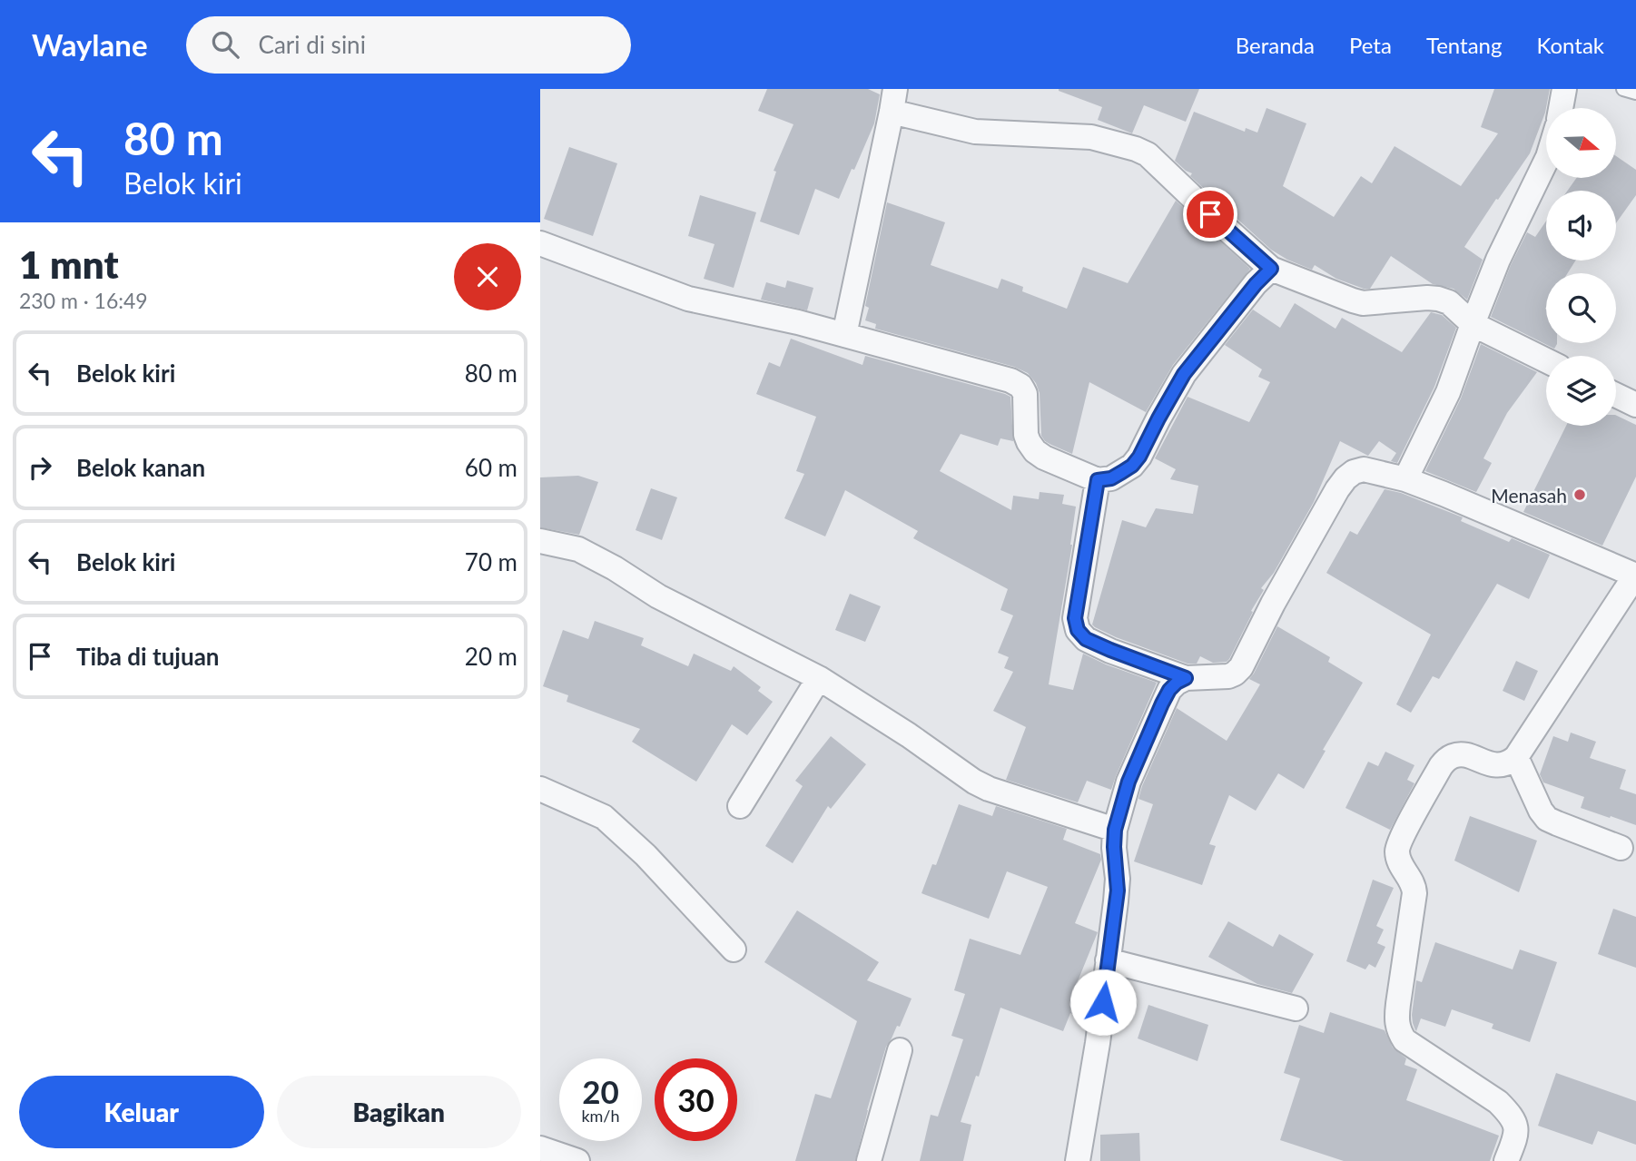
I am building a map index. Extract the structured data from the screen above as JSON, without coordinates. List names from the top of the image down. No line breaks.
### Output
{"places":["Menasah"],"north":"right","page":{"header":"Waylane","search":"Cari di sini","nav":["Beranda","Peta","Tentang","Kontak"],"turn":["80 m","Belok kiri"],"heading":["1 mnt","230 m · 16:49"],"list":[{"name":"Belok kiri","value":"80 m"},{"name":"Belok kanan","value":"60 m"},{"name":"Belok kiri","value":"70 m"},{"name":"Tiba di tujuan","value":"20 m"}],"speed":"20 km/h","limit":"30","buttons":["Keluar","Bagikan"]}}
